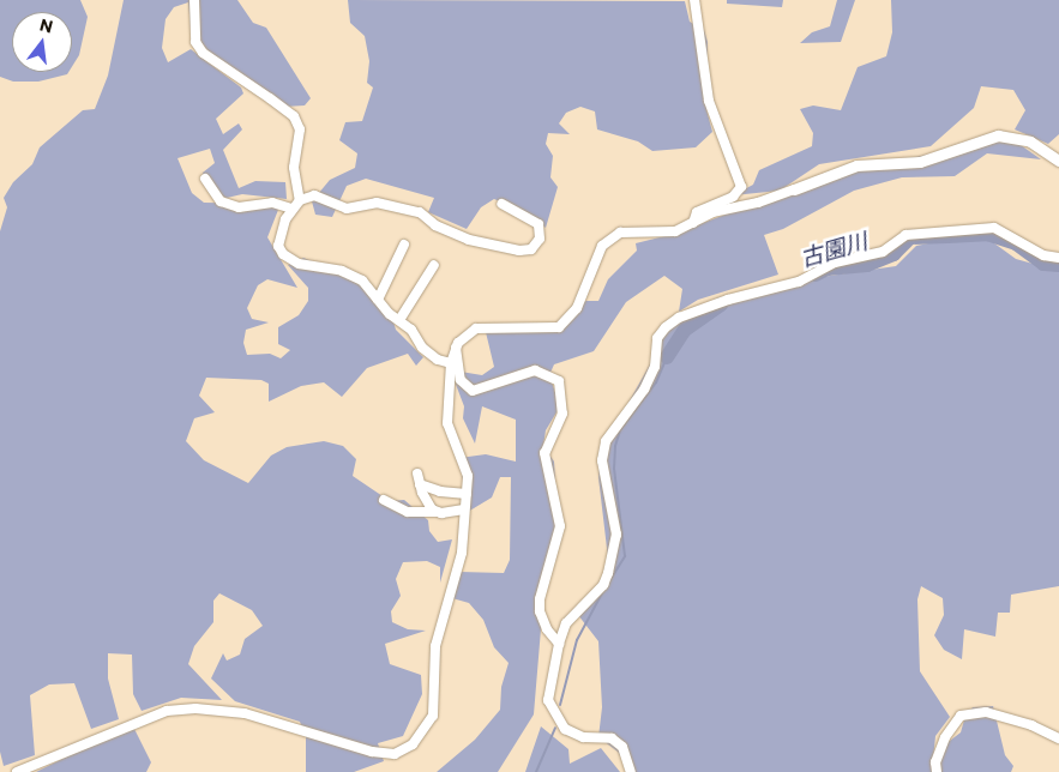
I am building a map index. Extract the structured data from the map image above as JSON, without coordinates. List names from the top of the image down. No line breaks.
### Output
{"water":["古園川"],"north":"top"}
